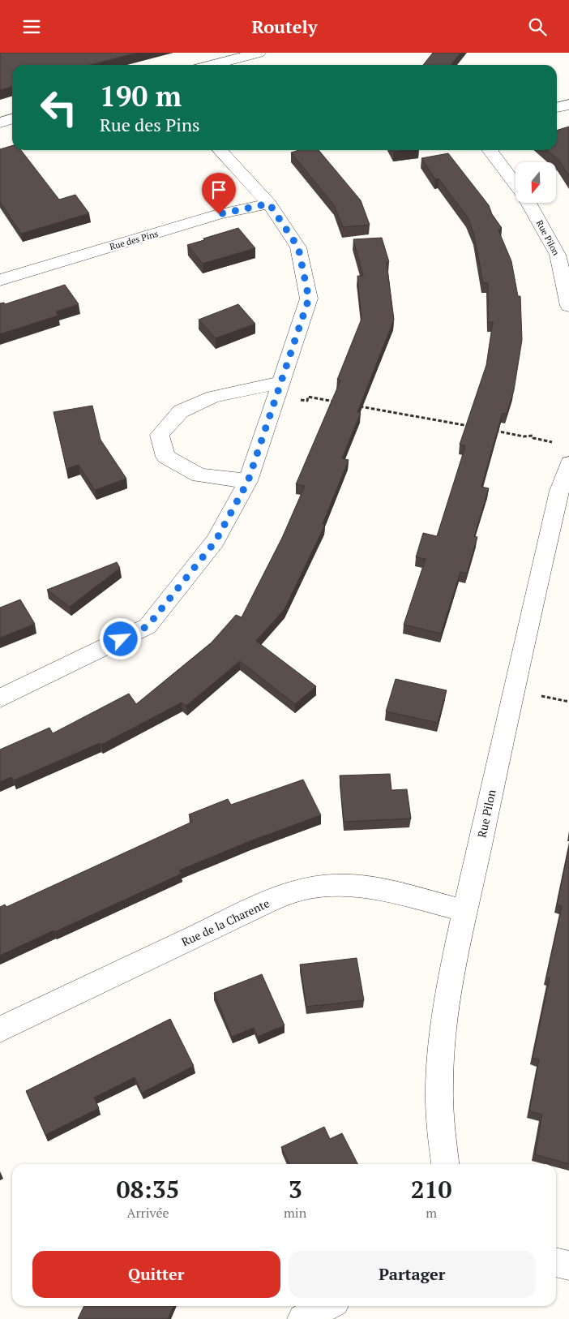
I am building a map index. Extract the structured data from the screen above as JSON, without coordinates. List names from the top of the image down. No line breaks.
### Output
{"streets":{"street":["Rue Pilon","Rue des Pins","Rue de la Charente"]},"crossings":[["Rue Pilon","Rue de la Charente"]],"north":"bottom","page":{"header":"Routely","turn":["190 m","Rue des Pins"],"eta":["08:35","Arrivée","3","min","210","m"],"buttons":["Quitter","Partager"]}}
